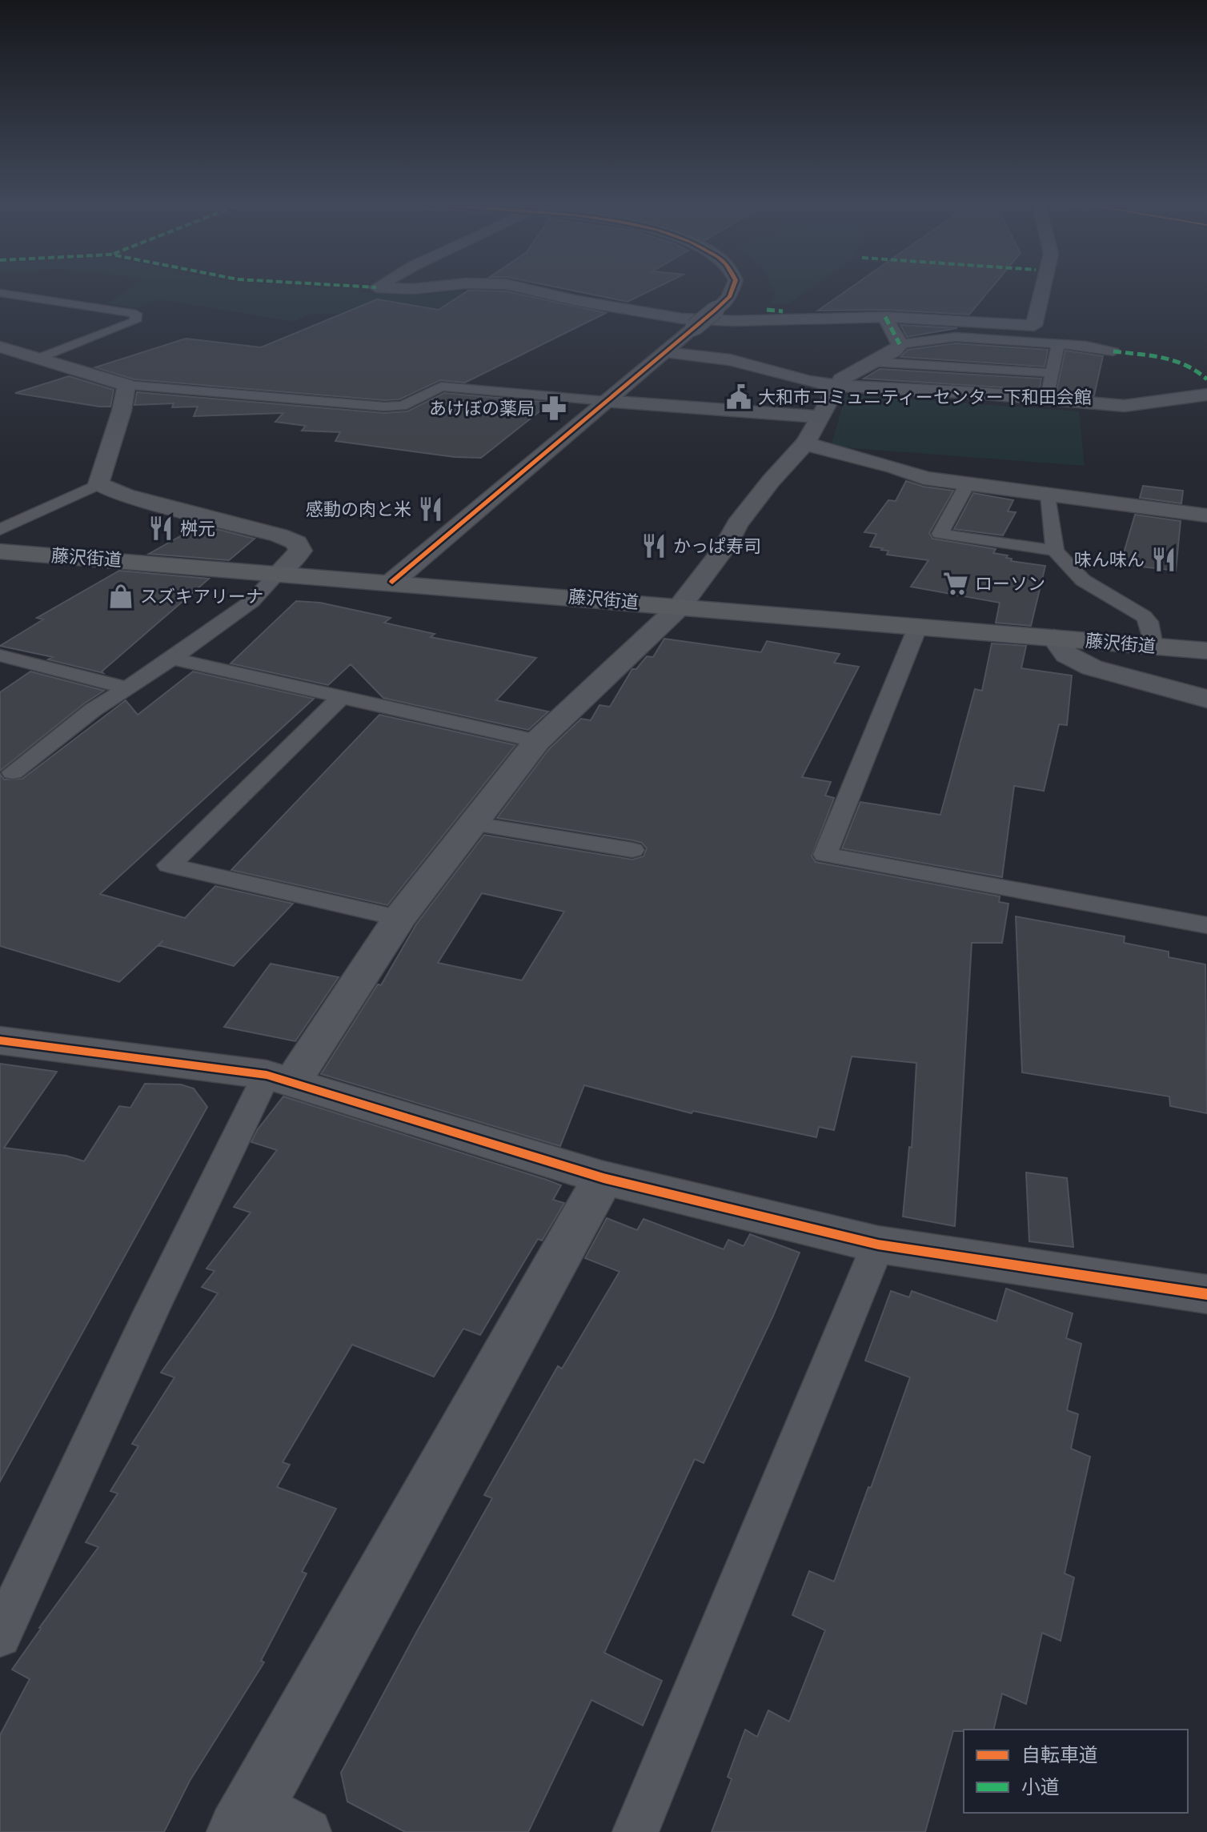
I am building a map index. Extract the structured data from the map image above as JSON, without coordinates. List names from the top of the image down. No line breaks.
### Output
{"streets":{"highway":["藤沢街道"]},"places":{"public building":["大和市コミュニティーセンター下和田会館"],"pharmacy":["あけぼの薬局"],"restaurant":["感動の肉と米","桝元","かっぱ寿司","味ん味ん"],"supermarket":["ローソン"],"shop":["スズキアリーナ"]},"legend":["自転車道","小道"]}
